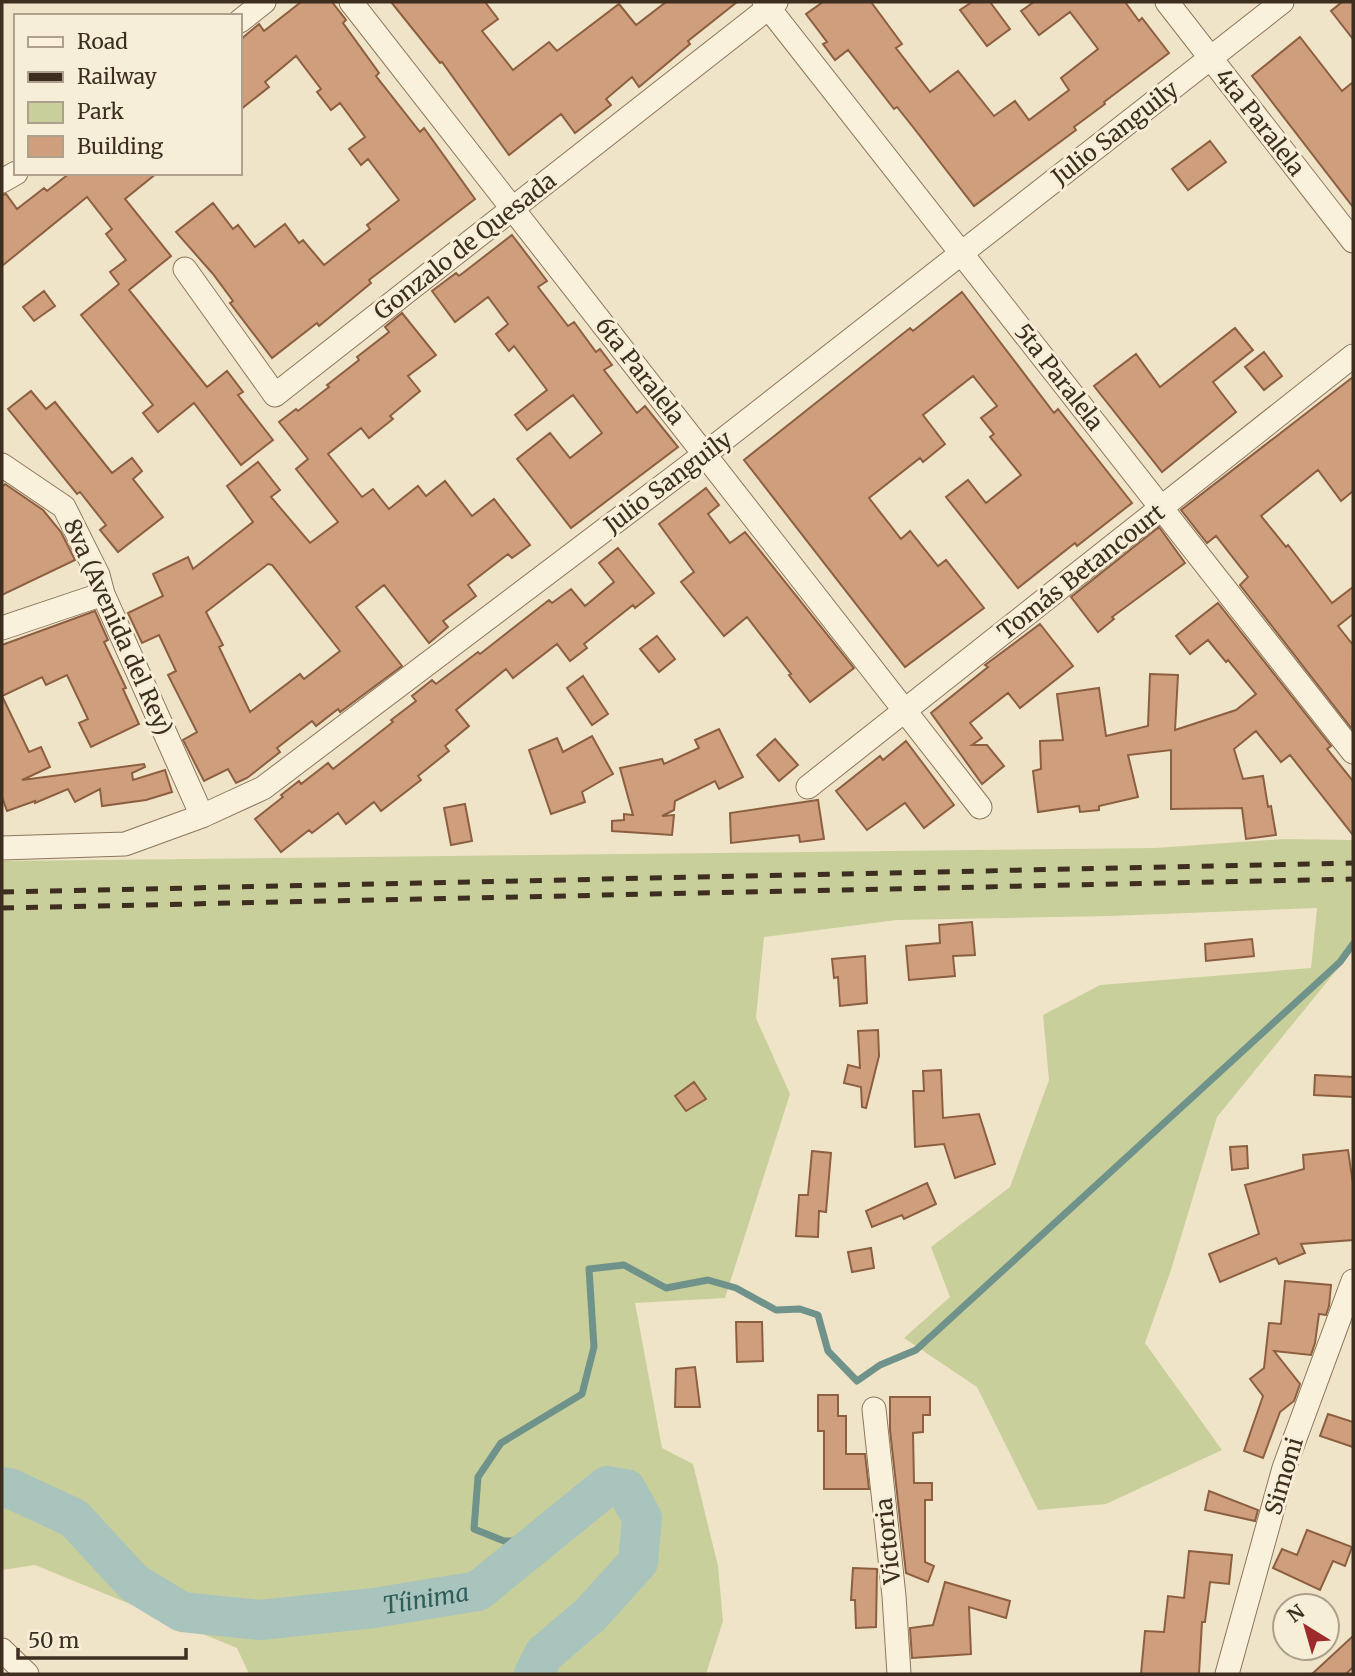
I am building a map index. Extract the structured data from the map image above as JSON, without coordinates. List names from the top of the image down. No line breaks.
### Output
{"streets":{"street":["4ta Paralela","Julio Sanguily","Gonzalo de Quesada","6ta Paralela","5ta Paralela","Tomás Betancourt","8va (Avenida del Rey)","Simoni","Victoria"]},"crossings":[["4ta Paralela","Julio Sanguily"],["Julio Sanguily","6ta Paralela"],["Julio Sanguily","5ta Paralela"],["Julio Sanguily","8va (Avenida del Rey)"],["Gonzalo de Quesada","6ta Paralela"],["Gonzalo de Quesada","5ta Paralela"],["6ta Paralela","Tomás Betancourt"],["5ta Paralela","Tomás Betancourt"]],"water":["Tíinima"],"legend":["Road","Railway","Park","Building"],"scale_bar":"50 m","north":"top left"}
